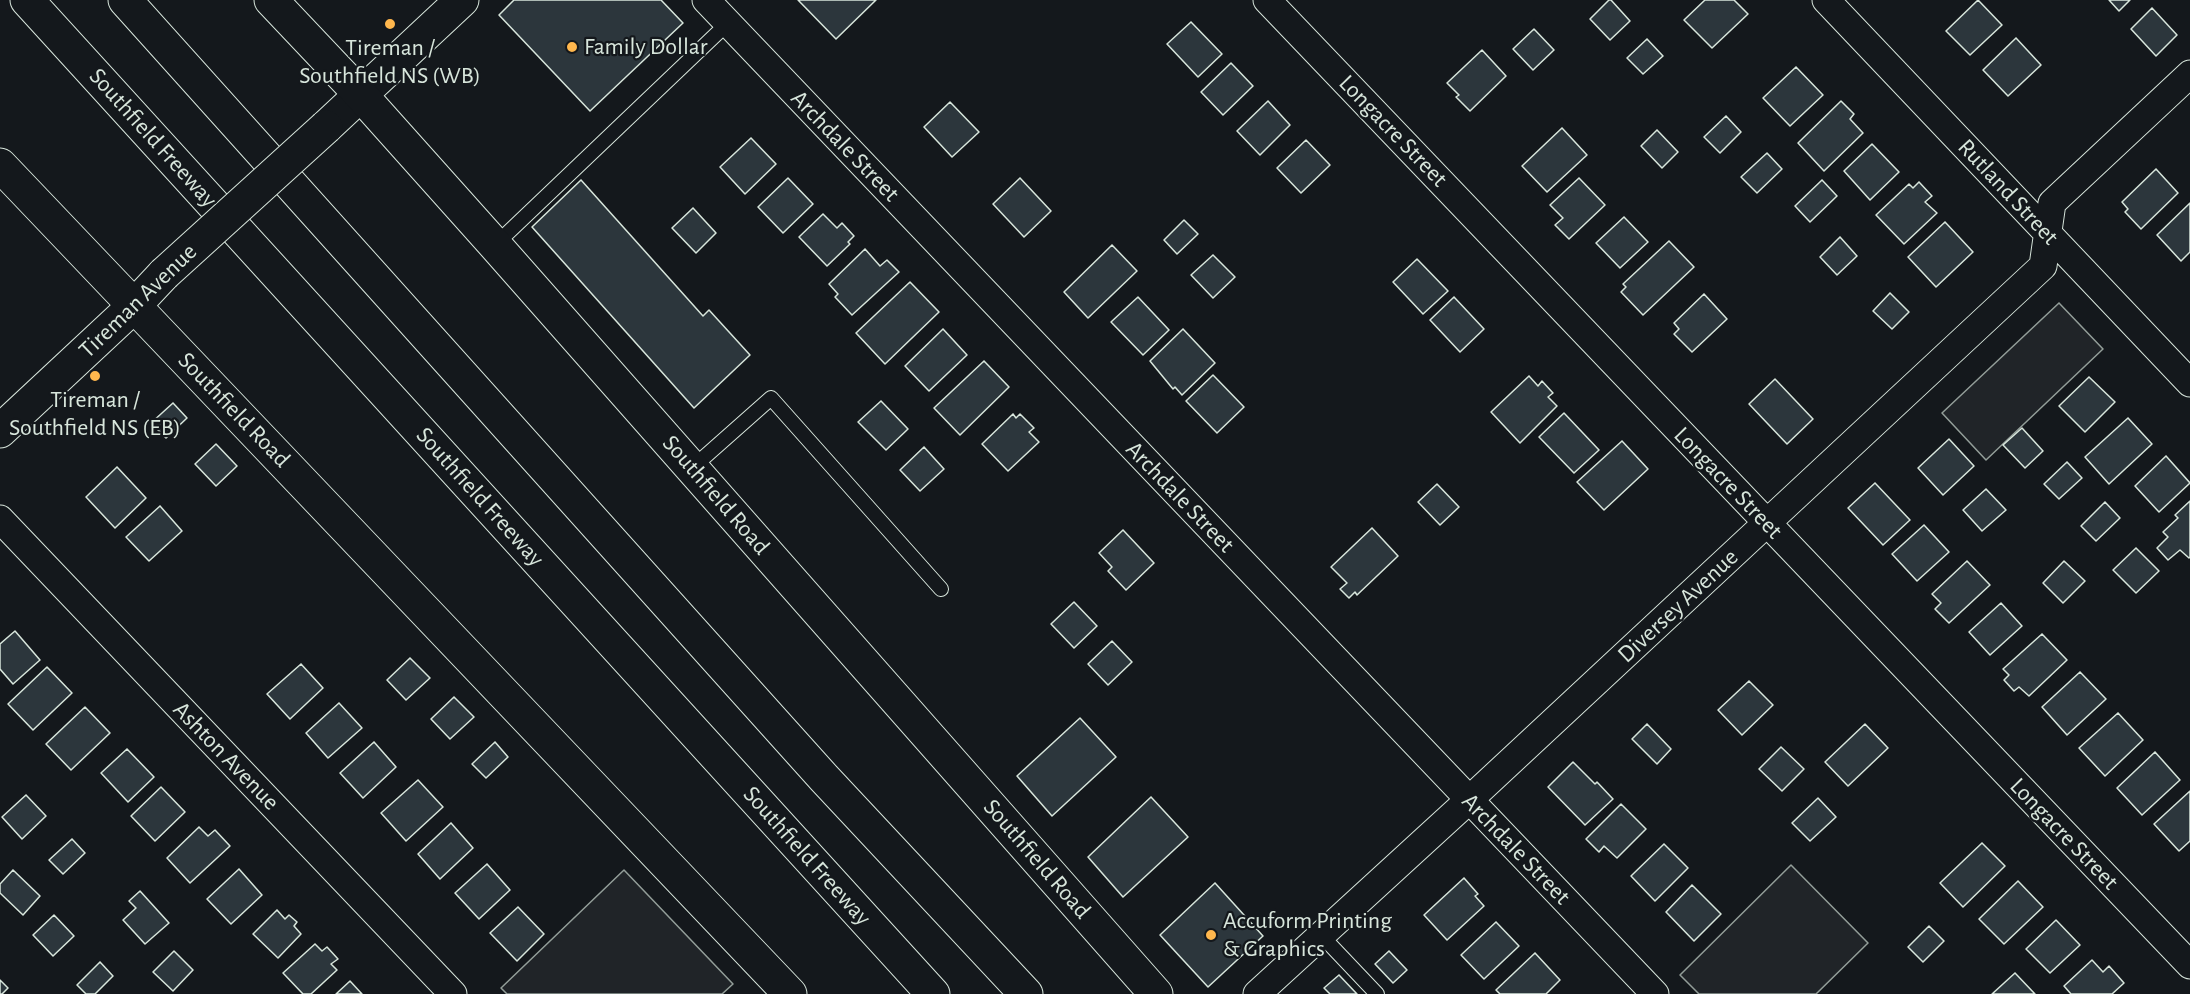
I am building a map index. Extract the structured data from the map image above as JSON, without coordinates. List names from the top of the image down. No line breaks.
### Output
{"streets":{"main road":["Southfield Freeway","Tireman Avenue","Southfield Road"],"street":["Longacre Street","Archdale Street","Rutland Street","Diversey Avenue","Ashton Avenue"]},"crossings":[["Longacre Street","Diversey Avenue"],["Archdale Street","Diversey Avenue"],["Rutland Street","Diversey Avenue"],["Tireman Avenue","Southfield Road"]],"places":["Tireman / Southfield NS (WB)","Family Dollar","Tireman / Southfield NS (EB)","Accuform Printing & Graphics"]}
